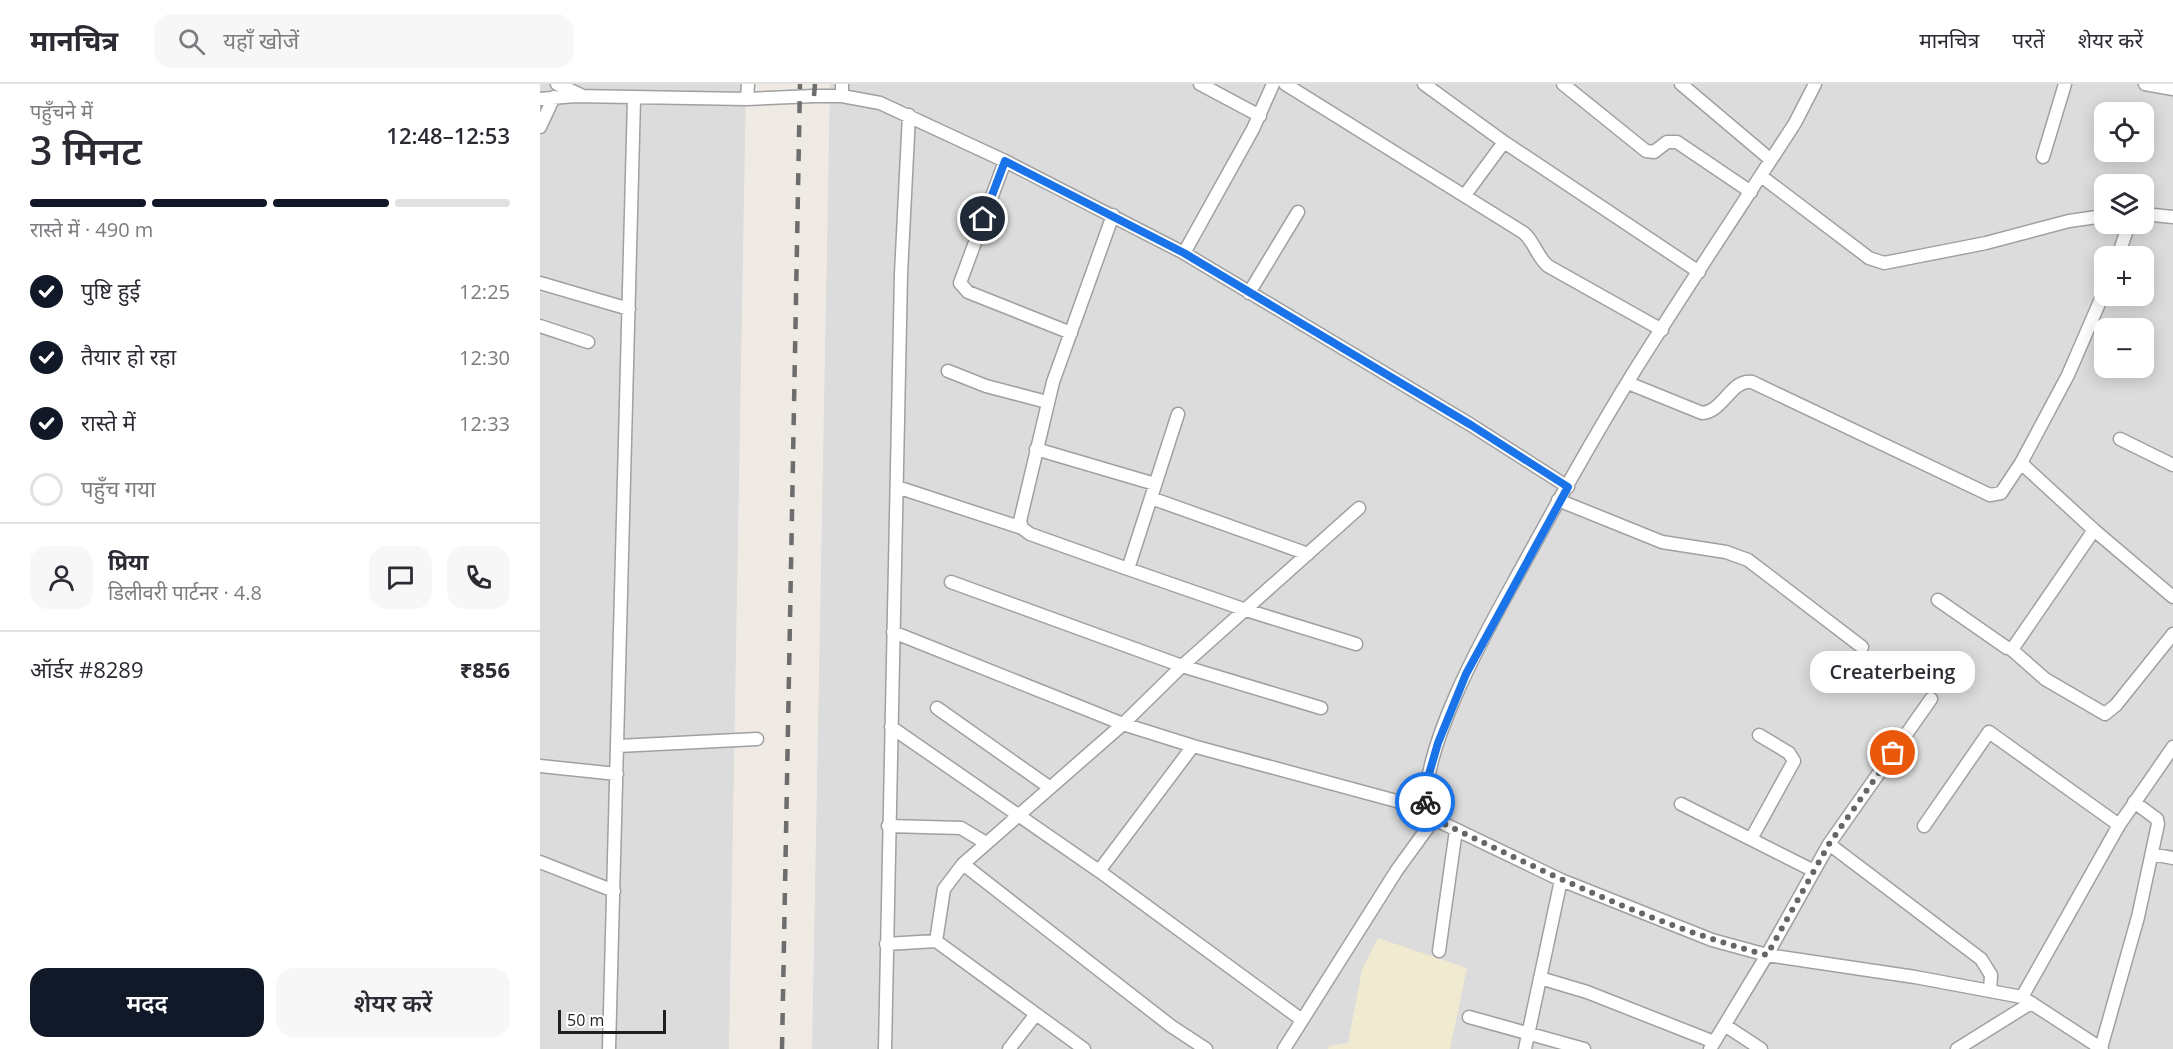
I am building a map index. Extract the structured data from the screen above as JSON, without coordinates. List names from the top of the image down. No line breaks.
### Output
{"places":["Createrbeing"],"scale_bar":"50 m","page":{"header":"मानचित्र","search":"यहाँ खोजें","nav":["मानचित्र","परतें","शेयर करें"],"heading":["3 मिनट","पहुँचने में","12:48–12:53"],"panel":["प्रिया","डिलीवरी पार्टनर · 4.8","ऑर्डर #8289","₹856"],"map_buttons":["+","−"],"bar":"रास्ते में · 490 m","list":[["पुष्टि हुई","12:25"],["तैयार हो रहा","12:30"],["रास्ते में","12:33"],"पहुँच गया"],"bubble":"Createrbeing","buttons":["मदद","शेयर करें"],"scale":"50 m"}}
